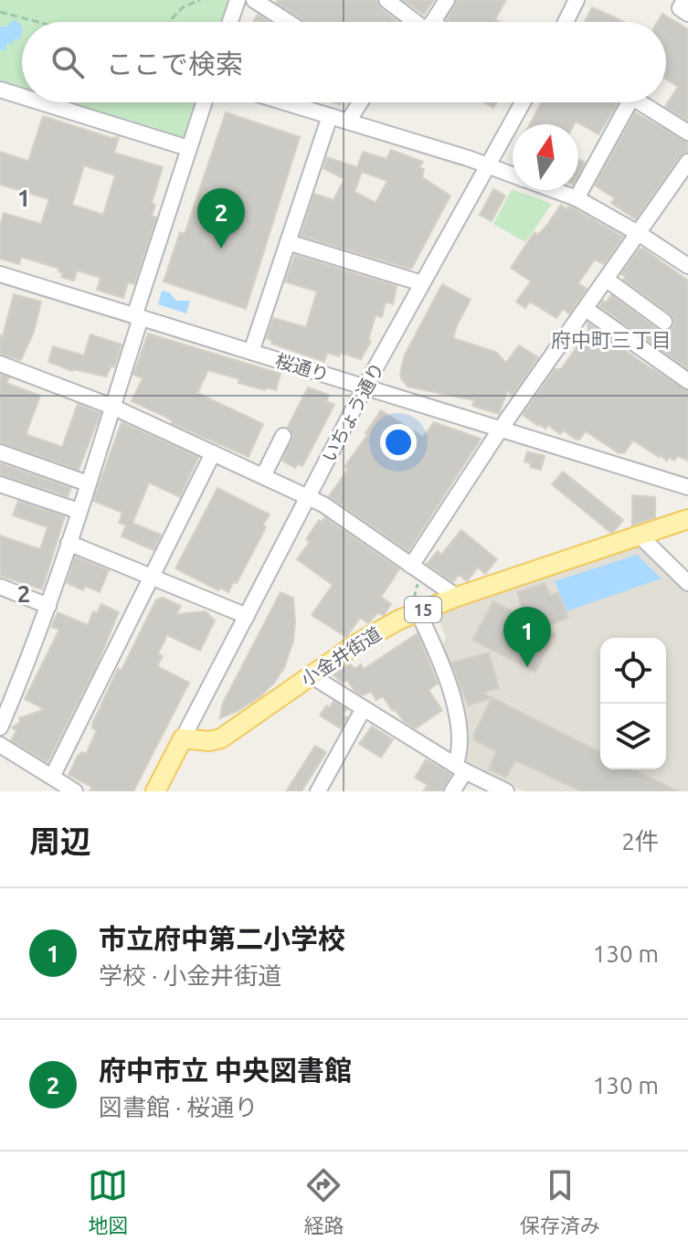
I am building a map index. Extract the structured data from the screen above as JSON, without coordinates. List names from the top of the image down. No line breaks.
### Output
{"streets":{"main road":["15","小金井街道"],"street":["桜通り","いちょう通り"]},"crossings":[["桜通り","いちょう通り"],["いちょう通り","小金井街道"]],"districts":["府中町三丁目"],"north":"top","page":{"search":"ここで検索","pins":["2","1"],"heading":["周辺","2件"],"list":[{"mark":"1","name":"市立府中第二小学校","note":"学校 · 小金井街道","value":"130 m"},{"mark":"2","name":"府中市立 中央図書館","note":"図書館 · 桜通り","value":"130 m"}],"nav":["地図","経路","保存済み"]},"grid":{"rows":["1","2"]}}
